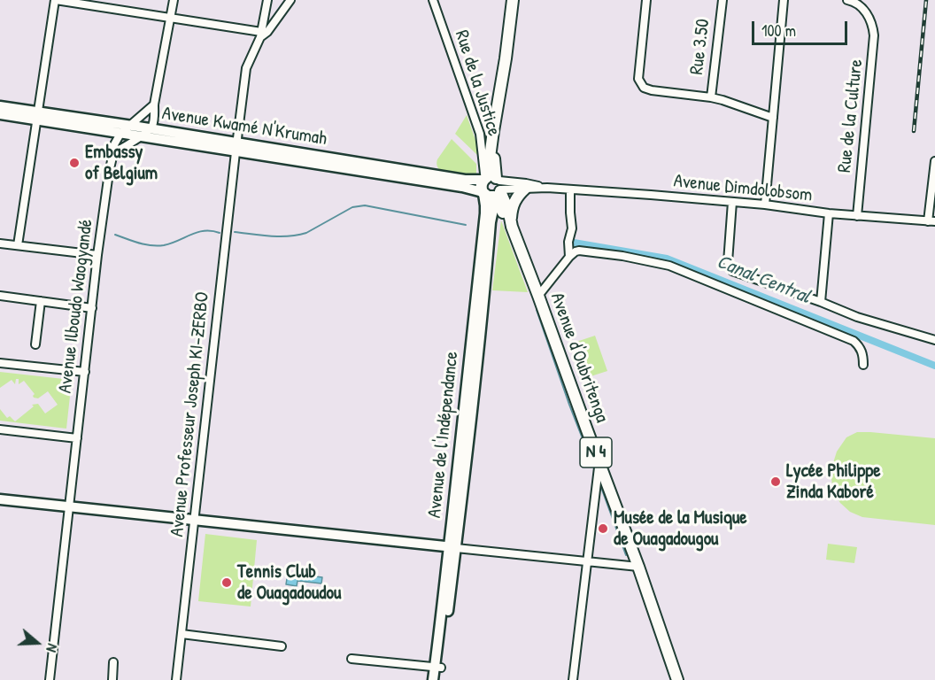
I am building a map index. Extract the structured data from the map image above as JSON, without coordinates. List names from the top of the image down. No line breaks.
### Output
{"streets":{"highway":["Avenue d'Oubritenga","N 4"],"main road":["Avenue Kwamé N'Krumah","Avenue de l'Indépendance"],"street":["Rue 3.50","Rue de la Justice","Rue de la Culture","Avenue Dimdolobsom","Avenue Ilboudo Waogyandé","Avenue Professeur Joseph KI-ZERBO"]},"crossings":[["Rue de la Justice","Avenue Kwamé N'Krumah"],["Rue de la Justice","Avenue Dimdolobsom"],["Rue de la Justice","Avenue d'Oubritenga"],["Rue de la Justice","Avenue de l'Indépendance"],["Rue de la Culture","Avenue Dimdolobsom"],["Avenue Kwamé N'Krumah","Avenue Dimdolobsom"],["Avenue Kwamé N'Krumah","Avenue Ilboudo Waogyandé"],["Avenue Kwamé N'Krumah","Avenue d'Oubritenga"],["Avenue Kwamé N'Krumah","Avenue Professeur Joseph KI-ZERBO"],["Avenue Kwamé N'Krumah","Avenue de l'Indépendance"],["Avenue Dimdolobsom","Avenue d'Oubritenga"],["Avenue Dimdolobsom","Avenue de l'Indépendance"],["Avenue d'Oubritenga","Avenue de l'Indépendance"]],"water":["Canal Central"],"places":["Embassy of Belgium","Lycée Philippe Zinda Kaboré","Musée de la Musique de Ouagadougou","Tennis Club de Ouagadoudou"],"scale_bar":"100 m","north":"right"}
